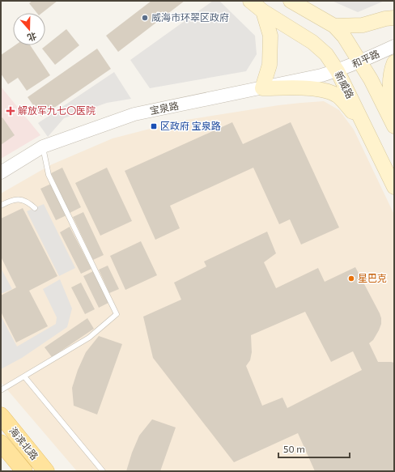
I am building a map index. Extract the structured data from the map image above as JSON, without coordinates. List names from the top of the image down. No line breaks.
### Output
{"streets":{"main road":["新威路","海滨北路"],"street":["和平路","宝泉路"]},"crossings":[["和平路","新威路"],["和平路","宝泉路"],["新威路","宝泉路"]],"places":{"other":["威海市环翠区政府","星巴克"],"health":["解放军九七〇医院"],"transit":["区政府 宝泉路"]},"scale_bar":"50 m","north":"bottom"}
